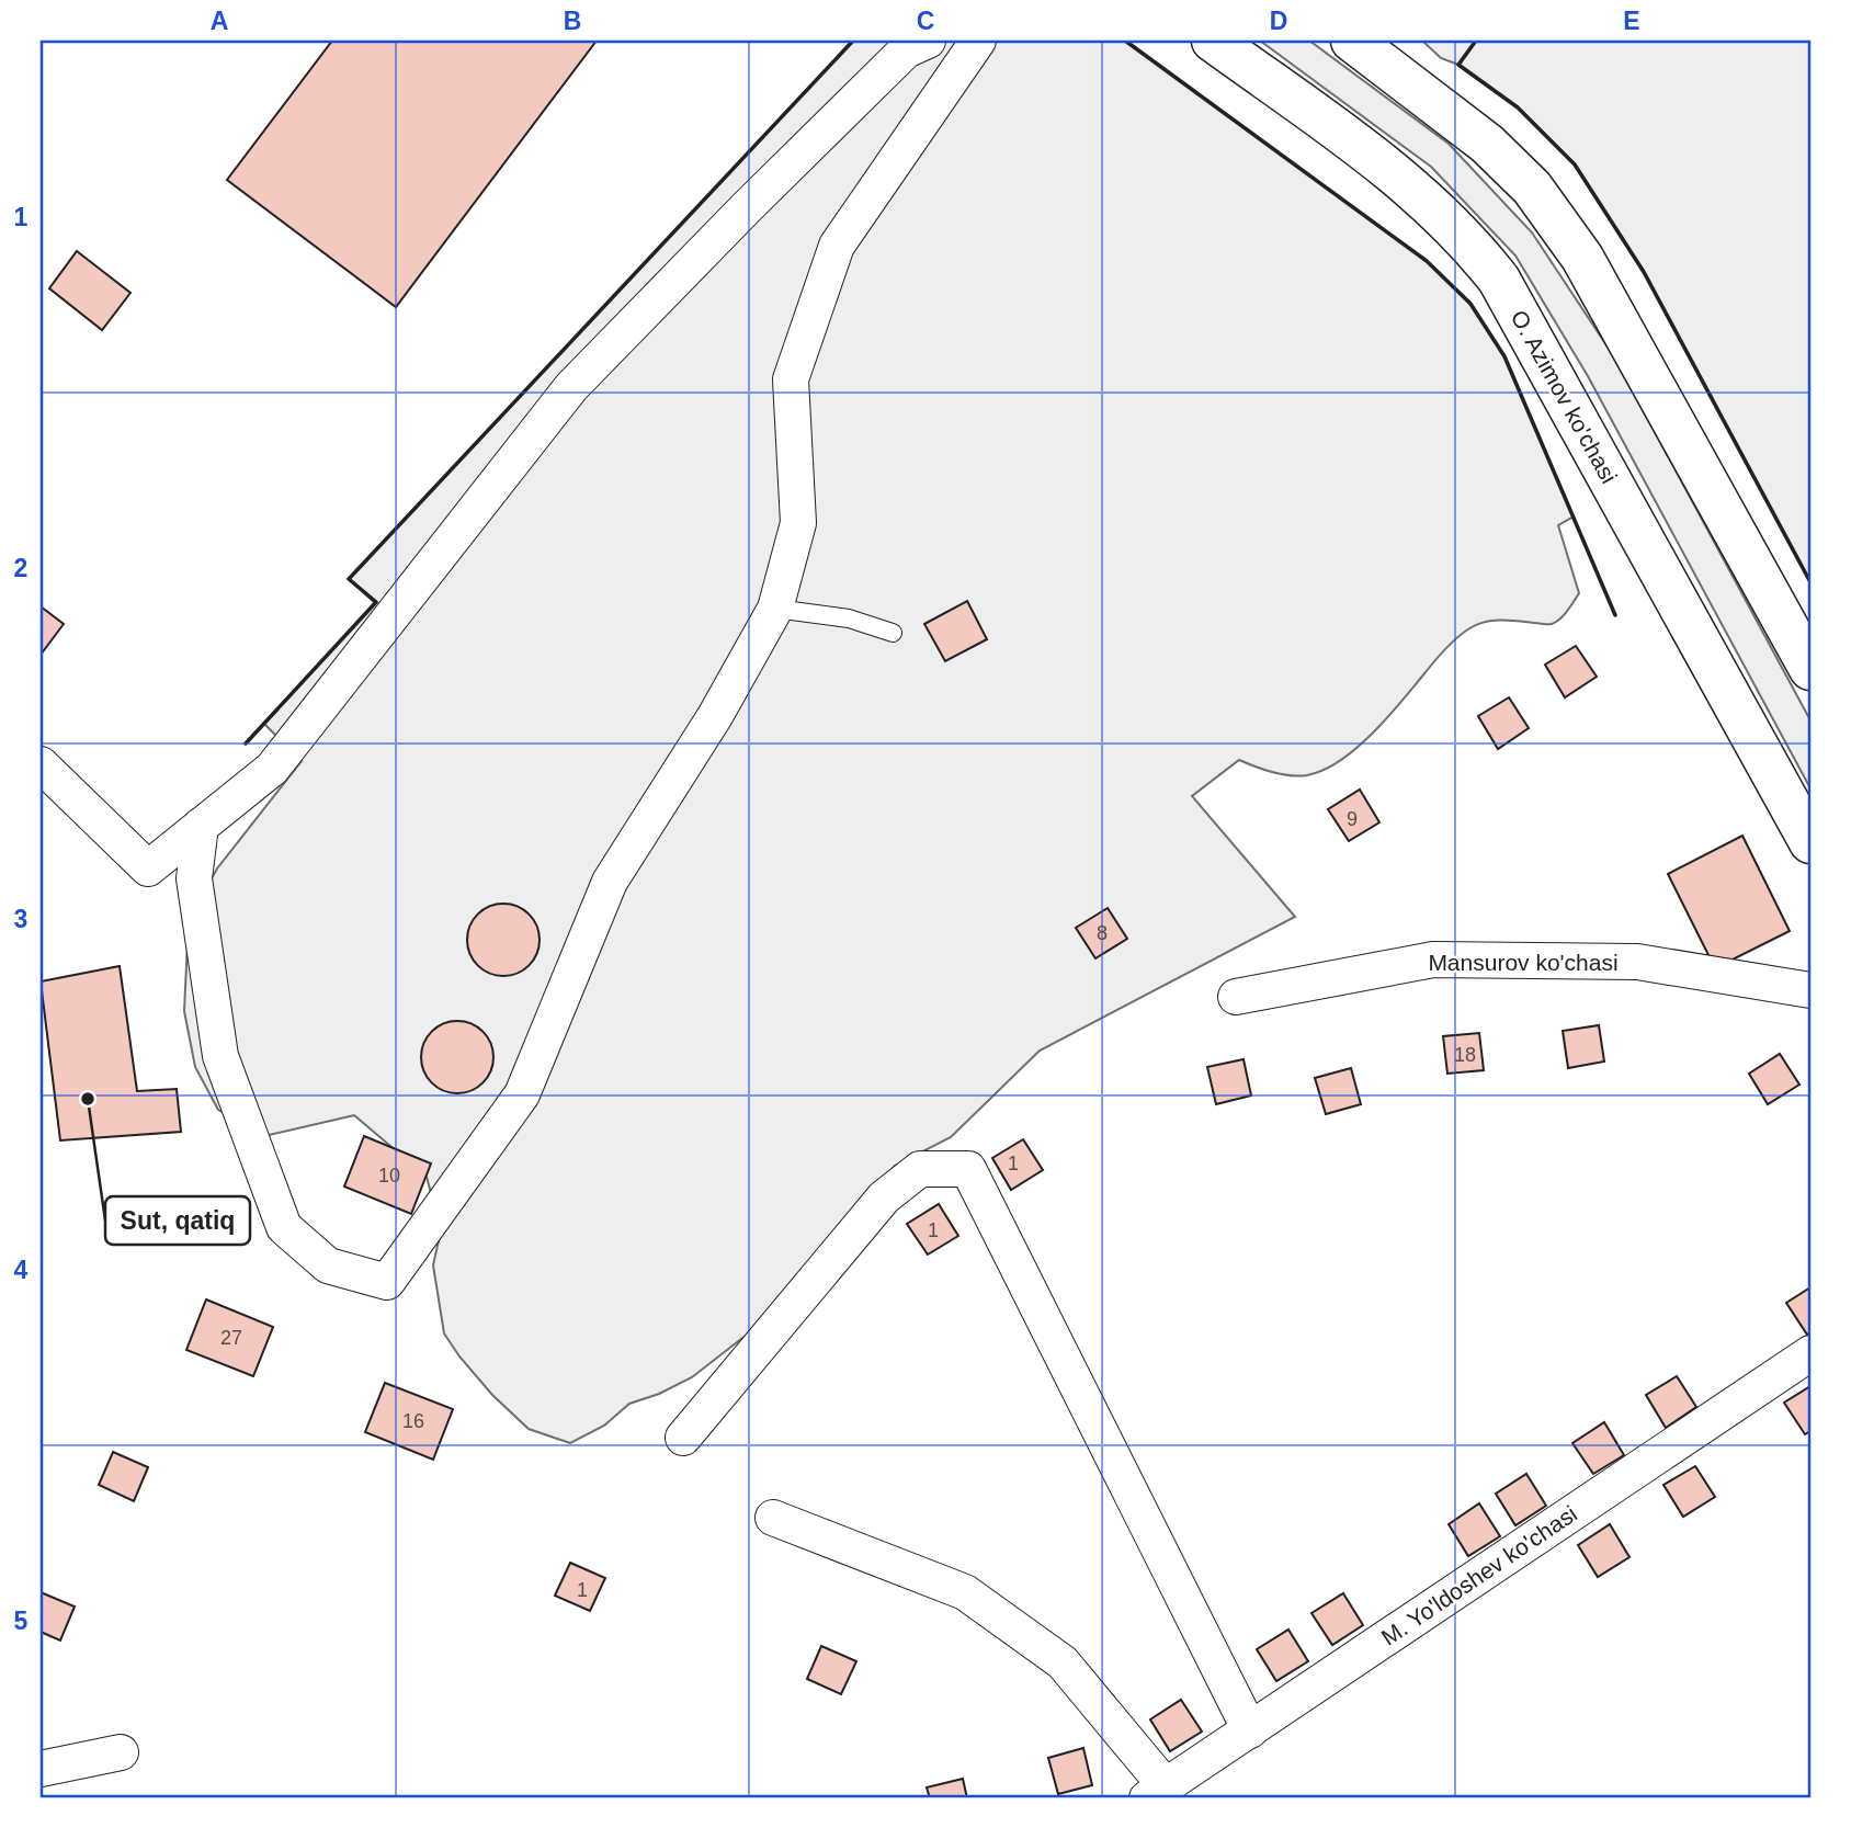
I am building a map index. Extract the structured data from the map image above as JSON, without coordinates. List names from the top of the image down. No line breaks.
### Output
{"streets":{"main road":["O. Azimov ko'chasi"],"street":["Mansurov ko'chasi","M. Yo'ldoshev ko'chasi"]},"places":["Sut, qatiq"],"house_numbers":["9","8","18","1","10","1","27","16","1"],"grid":{"columns":["A","B","C","D","E"],"rows":["1","2","3","4","5"]}}
